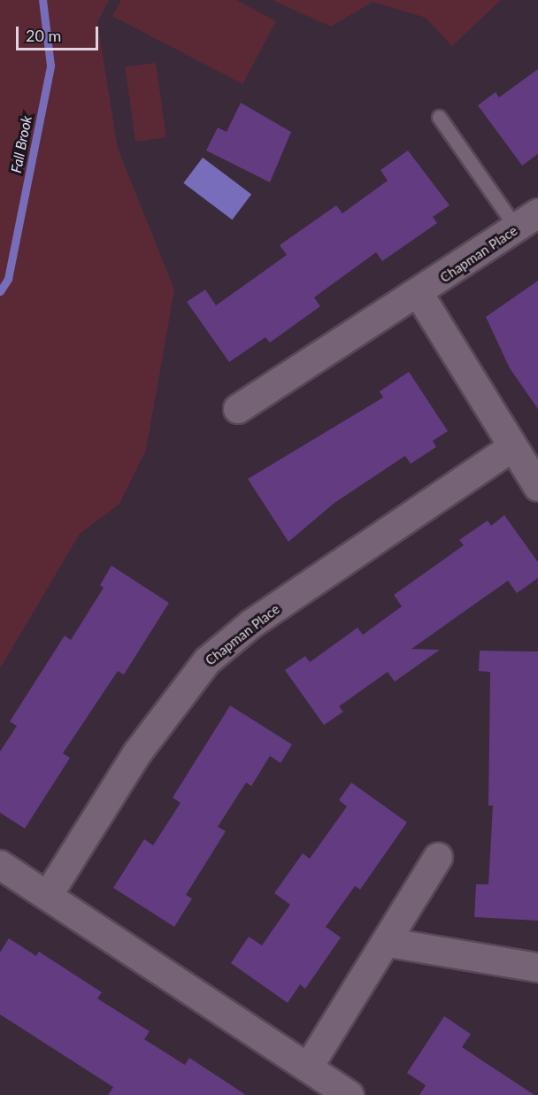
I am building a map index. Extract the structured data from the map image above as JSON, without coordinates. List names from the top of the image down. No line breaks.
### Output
{"streets":{"street":["Chapman Place"]},"water":["Fall Brook"],"scale_bar":"20 m"}
